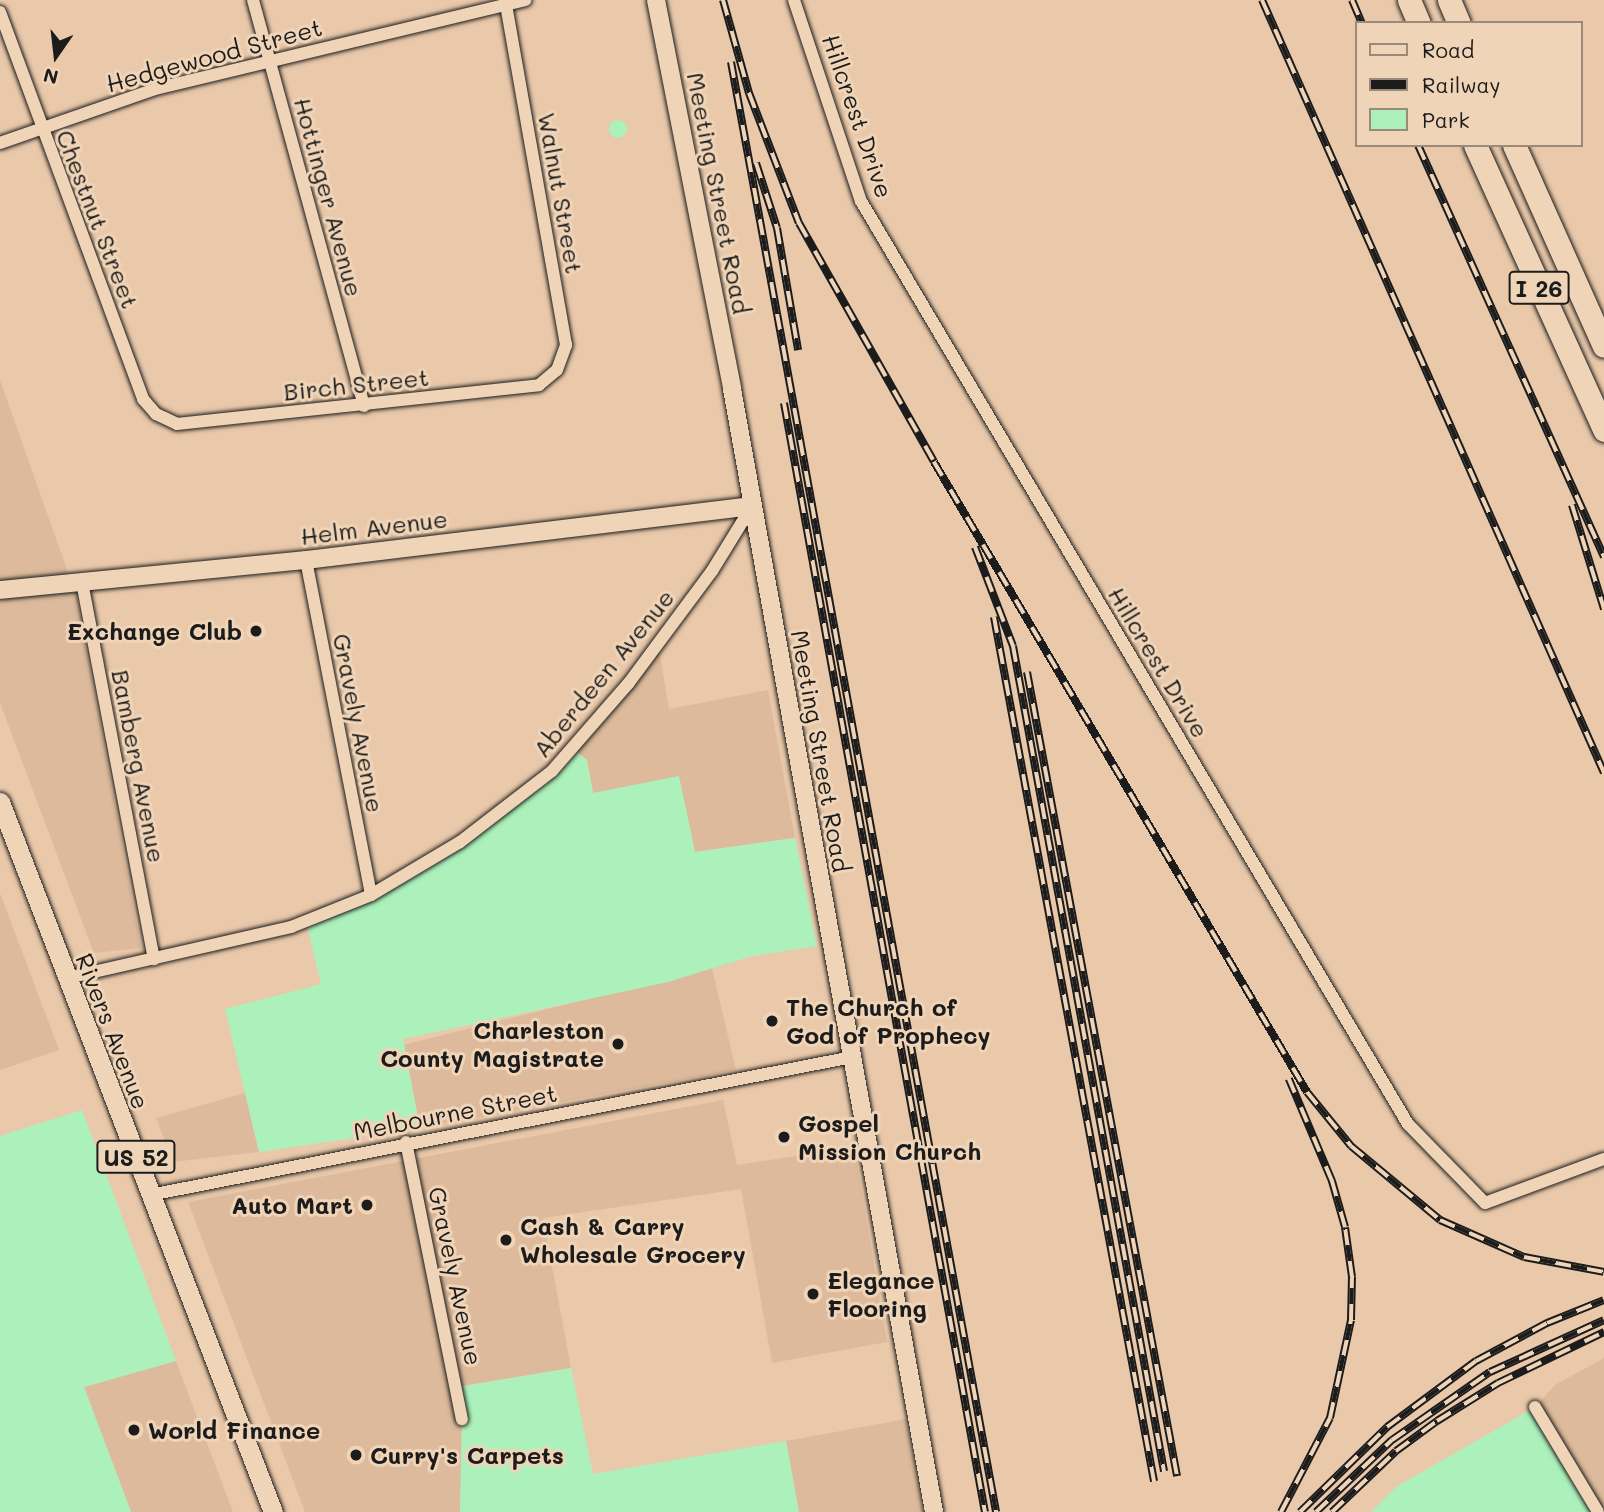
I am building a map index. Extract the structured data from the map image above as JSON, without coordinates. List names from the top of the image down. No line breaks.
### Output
{"streets":{"highway":["I 26"],"main road":["Rivers Avenue","US 52"],"street":["Hedgewood Street","Hillcrest Drive","Walnut Street","Meeting Street Road","Hottinger Avenue","Chestnut Street","Birch Street","Helm Avenue","Aberdeen Avenue","Gravely Avenue","Bamberg Avenue","Melbourne Street"]},"crossings":[["Hedgewood Street","Walnut Street"],["Hedgewood Street","Hottinger Avenue"],["Hedgewood Street","Chestnut Street"],["Walnut Street","Birch Street"],["Meeting Street Road","Helm Avenue"],["Meeting Street Road","Aberdeen Avenue"],["Meeting Street Road","Melbourne Street"],["Hottinger Avenue","Birch Street"],["Chestnut Street","Birch Street"],["Helm Avenue","Aberdeen Avenue"],["Helm Avenue","Gravely Avenue"],["Helm Avenue","Bamberg Avenue"],["Aberdeen Avenue","Gravely Avenue"],["Aberdeen Avenue","Bamberg Avenue"],["Aberdeen Avenue","Rivers Avenue"],["Gravely Avenue","Melbourne Street"],["Rivers Avenue","Melbourne Street"]],"places":["Exchange Club","The Church of God of Prophecy","Charleston County Magistrate","Gospel Mission Church","Auto Mart","Cash & Carry Wholesale Grocery","Elegance Flooring","World Finance","Curry's Carpets"],"legend":["Road","Railway","Park"],"north":"bottom"}
